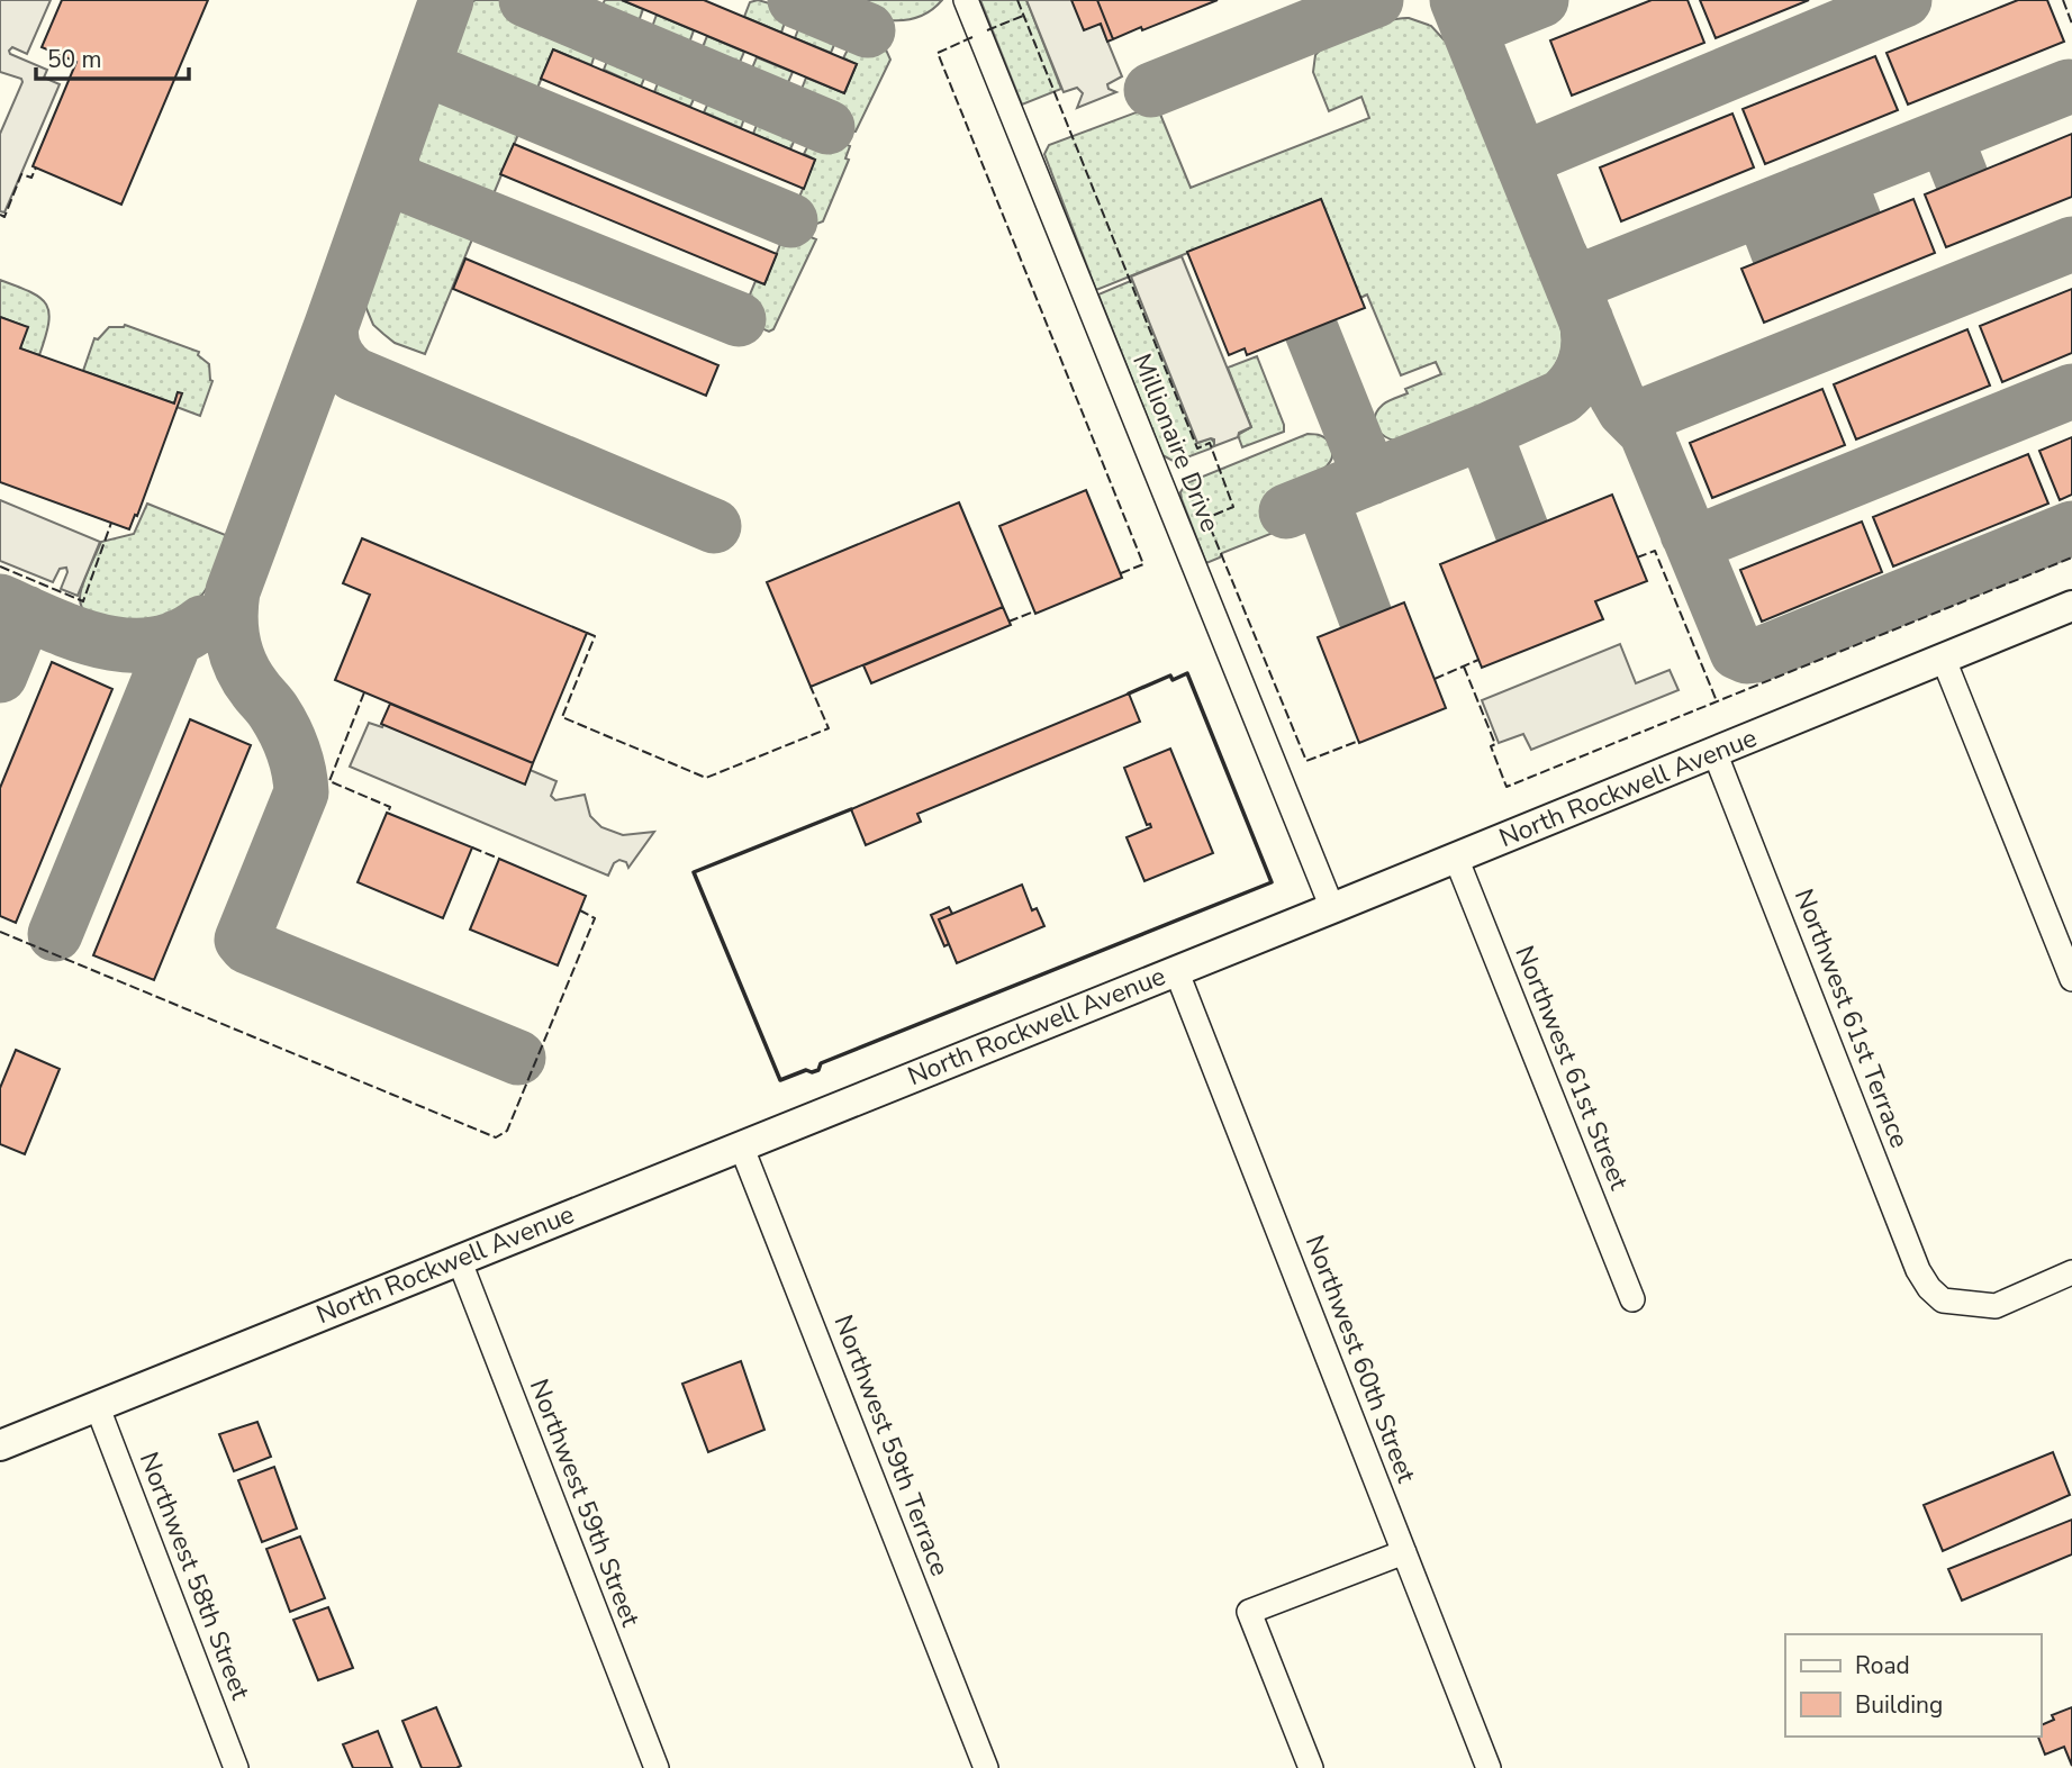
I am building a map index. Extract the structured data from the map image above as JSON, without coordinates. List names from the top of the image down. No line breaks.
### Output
{"streets":{"main road":["North Rockwell Avenue"],"street":["Millionaire Drive","Northwest 61st Terrace","Northwest 61st Street","Northwest 60th Street","Northwest 59th Terrace","Northwest 59th Street","Northwest 58th Street"]},"crossings":[["Millionaire Drive","North Rockwell Avenue"],["North Rockwell Avenue","Northwest 61st Terrace"],["North Rockwell Avenue","Northwest 61st Street"],["North Rockwell Avenue","Northwest 60th Street"],["North Rockwell Avenue","Northwest 59th Terrace"],["North Rockwell Avenue","Northwest 59th Street"],["North Rockwell Avenue","Northwest 58th Street"]],"legend":["Road","Building"],"scale_bar":"50 m"}
